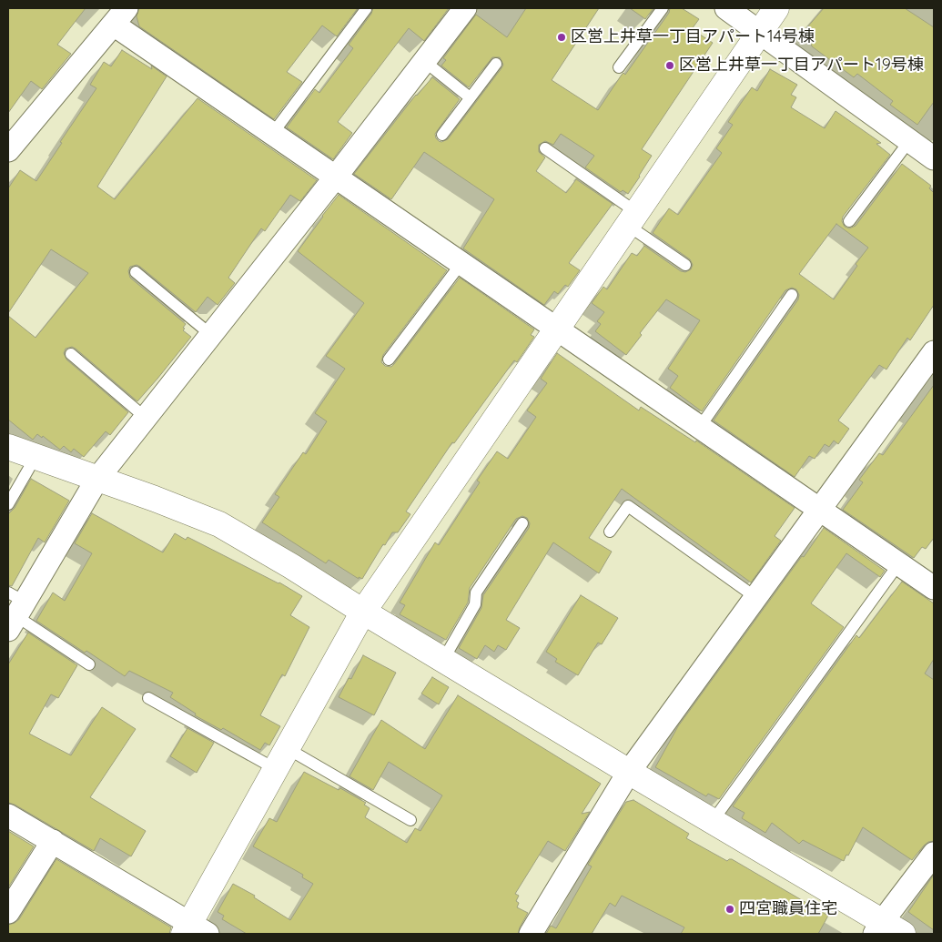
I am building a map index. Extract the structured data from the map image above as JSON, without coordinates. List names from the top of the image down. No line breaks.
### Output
{"places":["区営上井草一丁目アパート14号棟","区営上井草一丁目アパート19号棟","四宮職員住宅"]}
